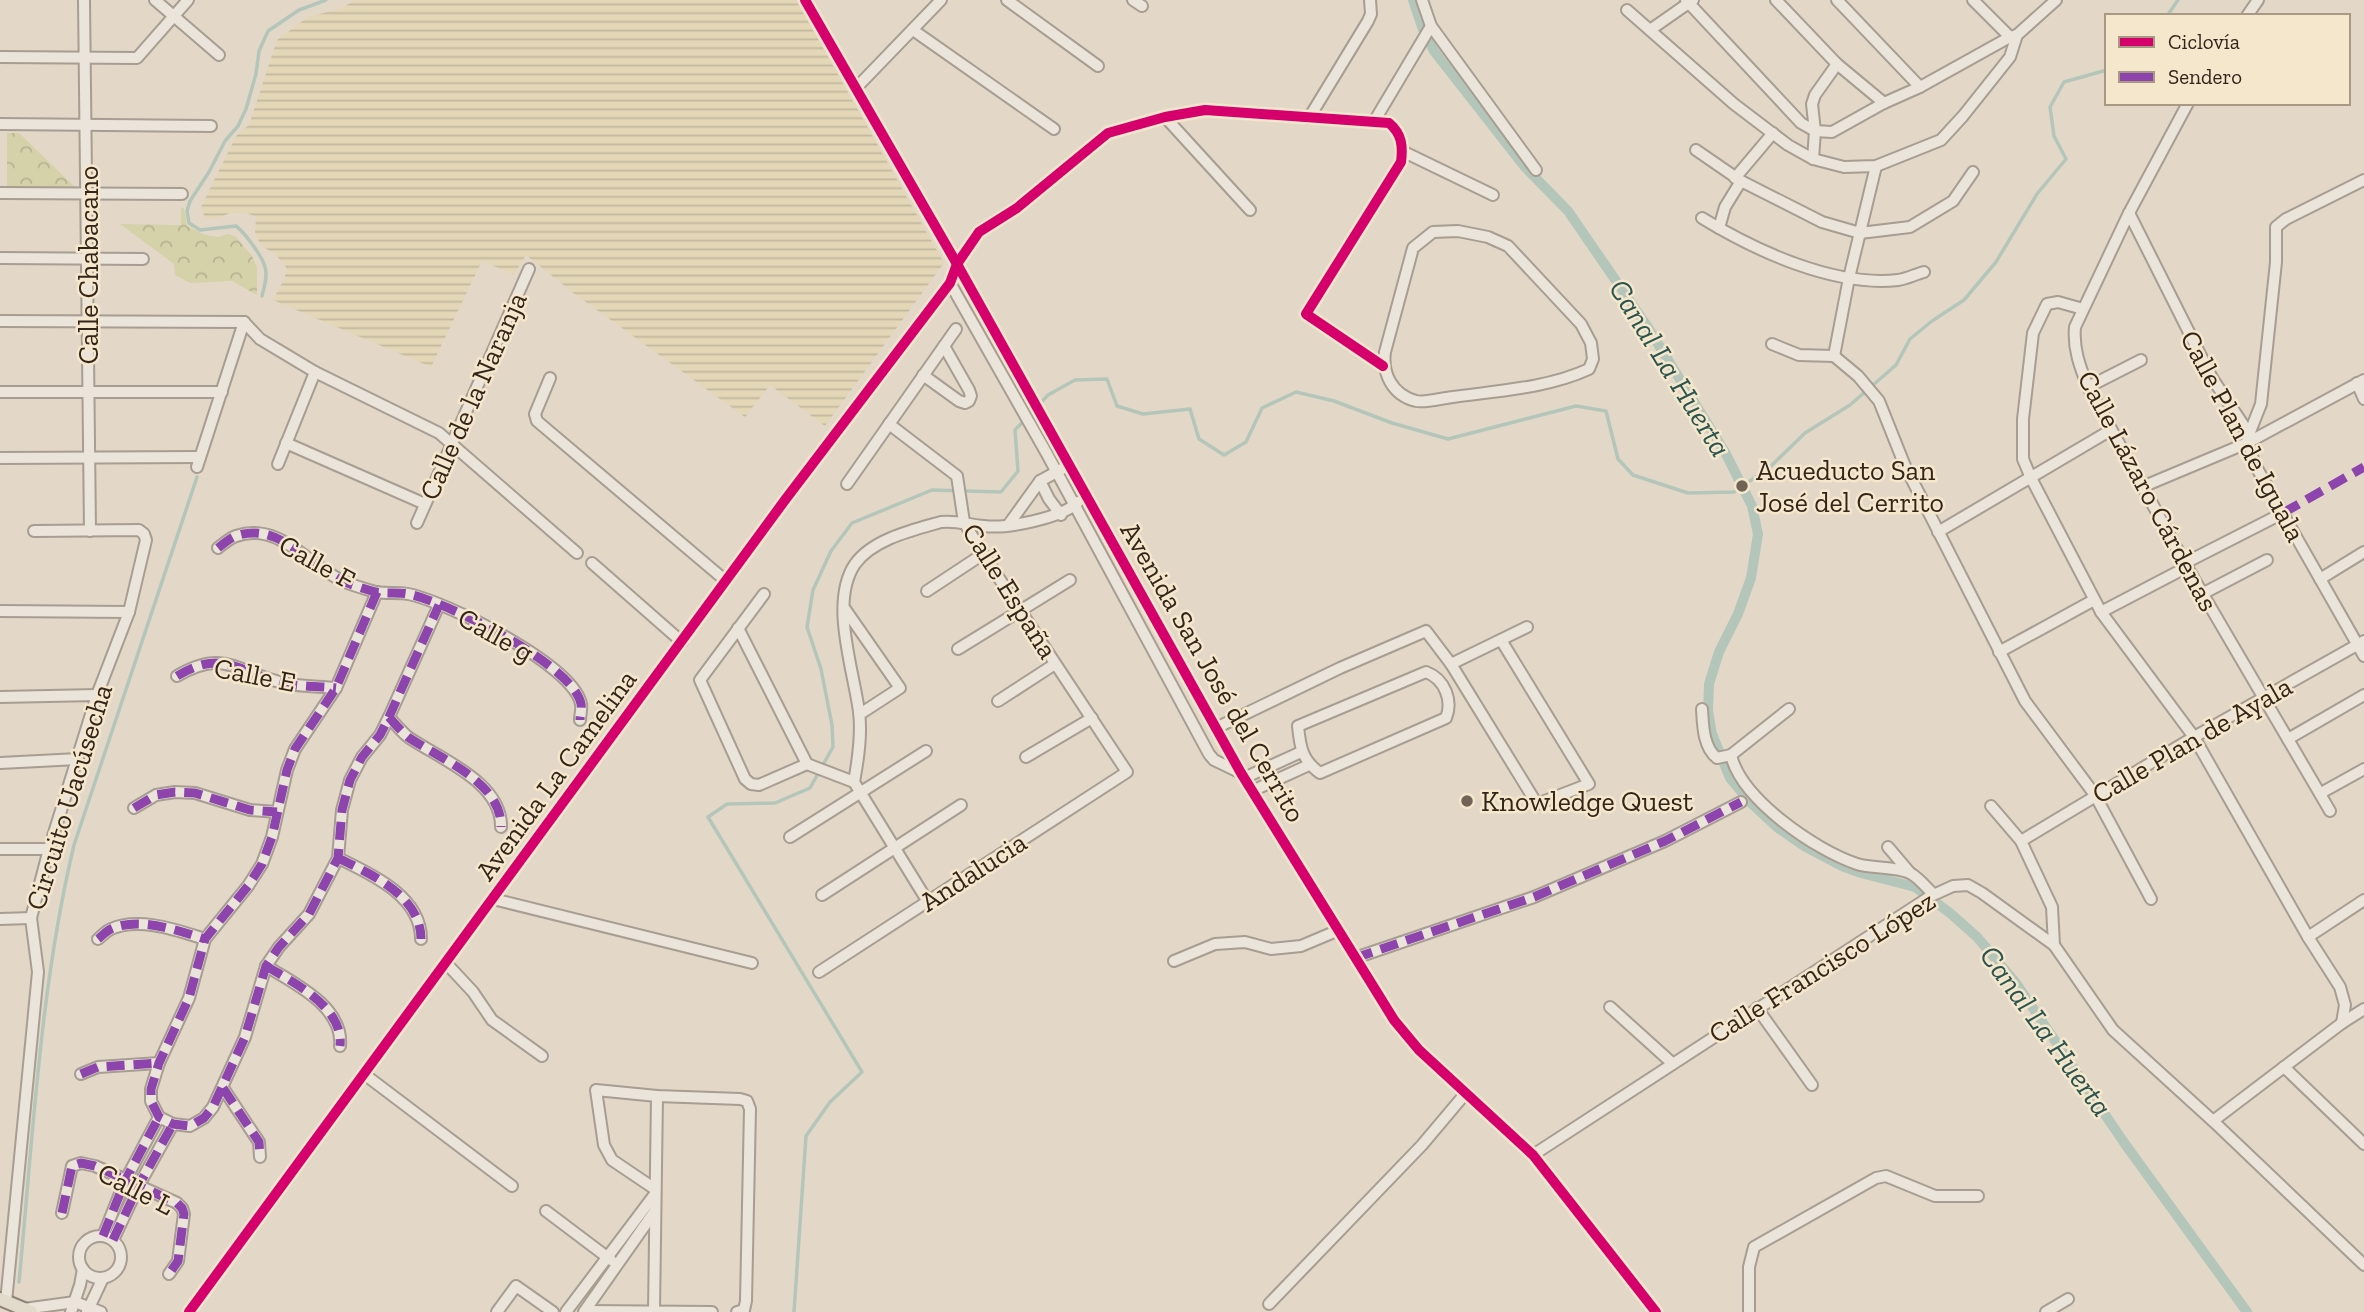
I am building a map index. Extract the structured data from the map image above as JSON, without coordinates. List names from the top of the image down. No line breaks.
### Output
{"streets":{"street":["Calle Chabacano","Calle de la Naranja","Calle Plan de Iguala","Calle Lázaro Cárdenas","Calle F","Calle España","Calle g","Avenida San José del Cerrito","Calle E","Calle Plan de Ayala","Avenida La Camelina","Circuito Uacúsecha","Andalucia","Calle Francisco López","Calle L"]},"crossings":[["Calle Chabacano","Circuito Uacúsecha"],["Calle Plan de Iguala","Calle Lázaro Cárdenas"],["Calle Plan de Iguala","Calle Plan de Ayala"],["Calle Lázaro Cárdenas","Calle Plan de Ayala"],["Calle F","Calle g"],["Calle España","Avenida San José del Cerrito"],["Calle España","Andalucia"],["Avenida San José del Cerrito","Avenida La Camelina"],["Avenida San José del Cerrito","Calle Francisco López"]],"water":["Canal La Huerta"],"places":["Acueducto San José del Cerrito","Knowledge Quest"],"legend":["Ciclovía","Sendero"]}
